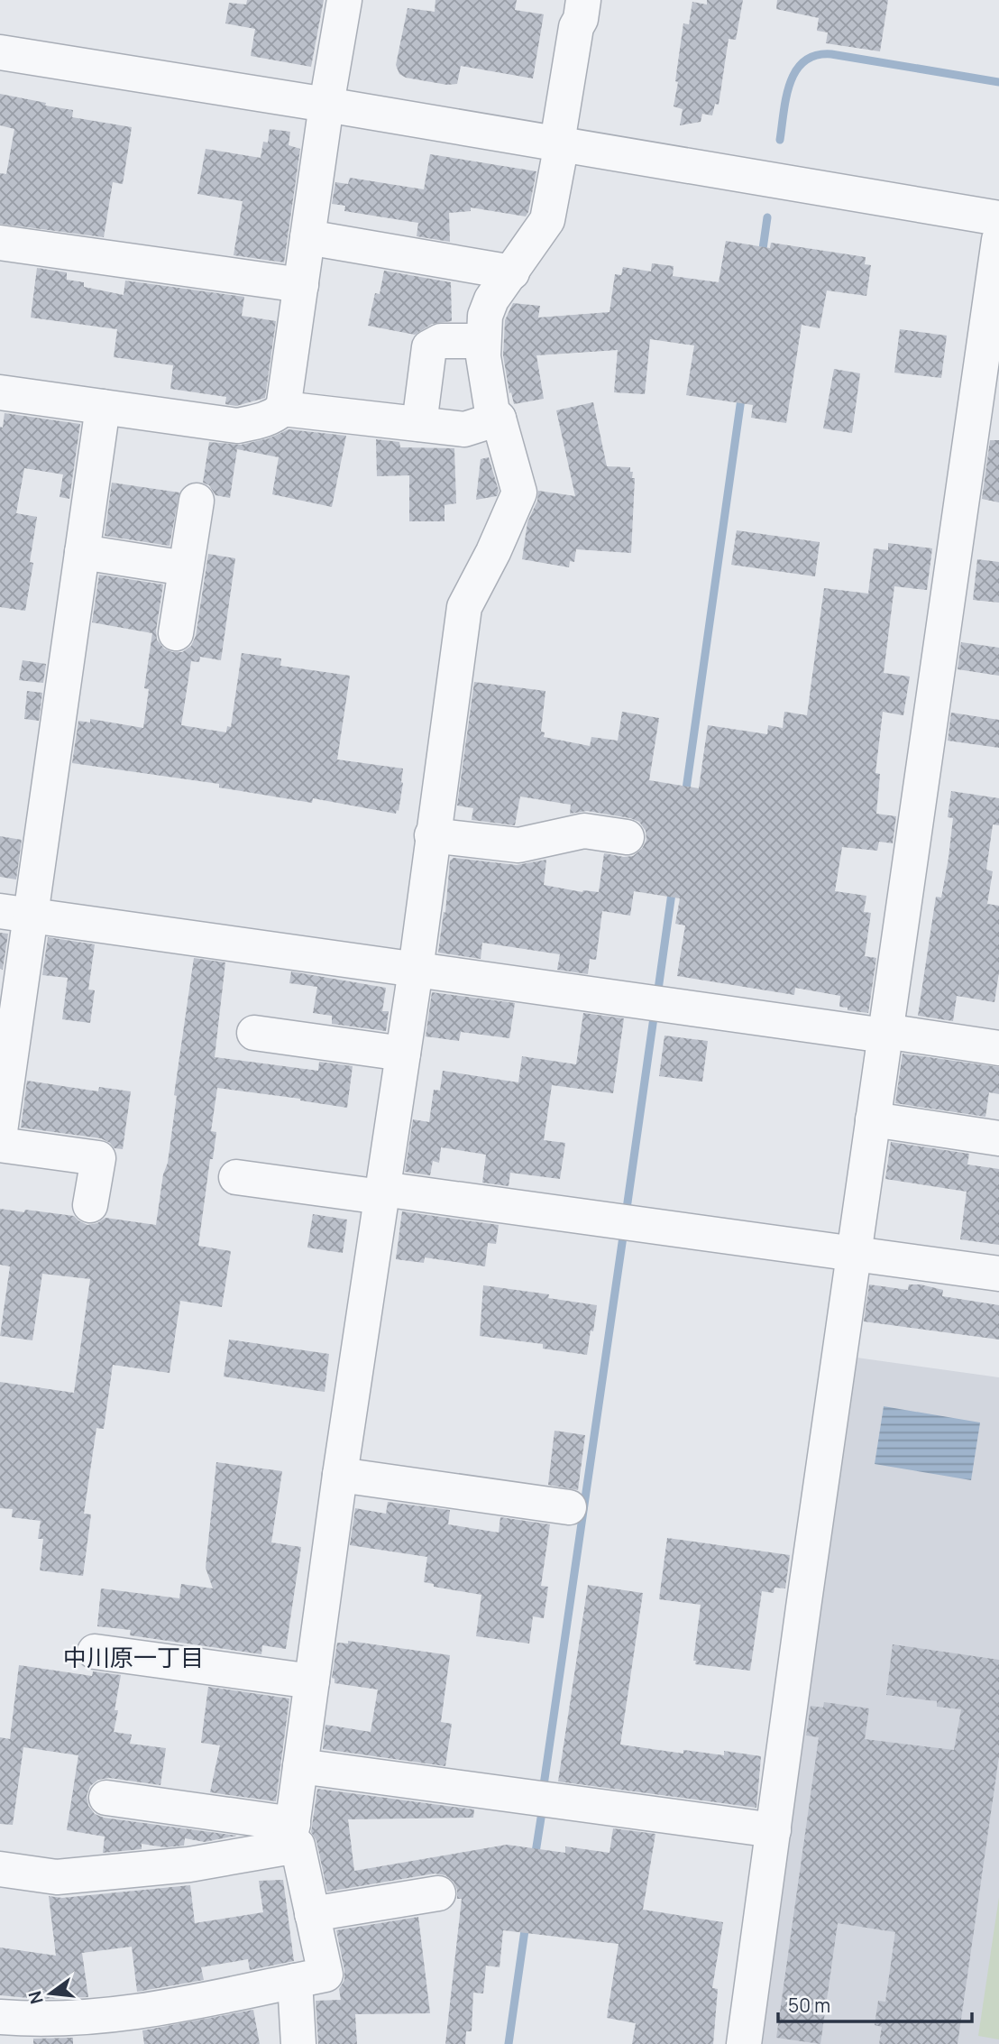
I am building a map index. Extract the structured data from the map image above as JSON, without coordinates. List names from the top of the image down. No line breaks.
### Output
{"districts":["中川原一丁目"],"scale_bar":"50 m","north":"left"}
